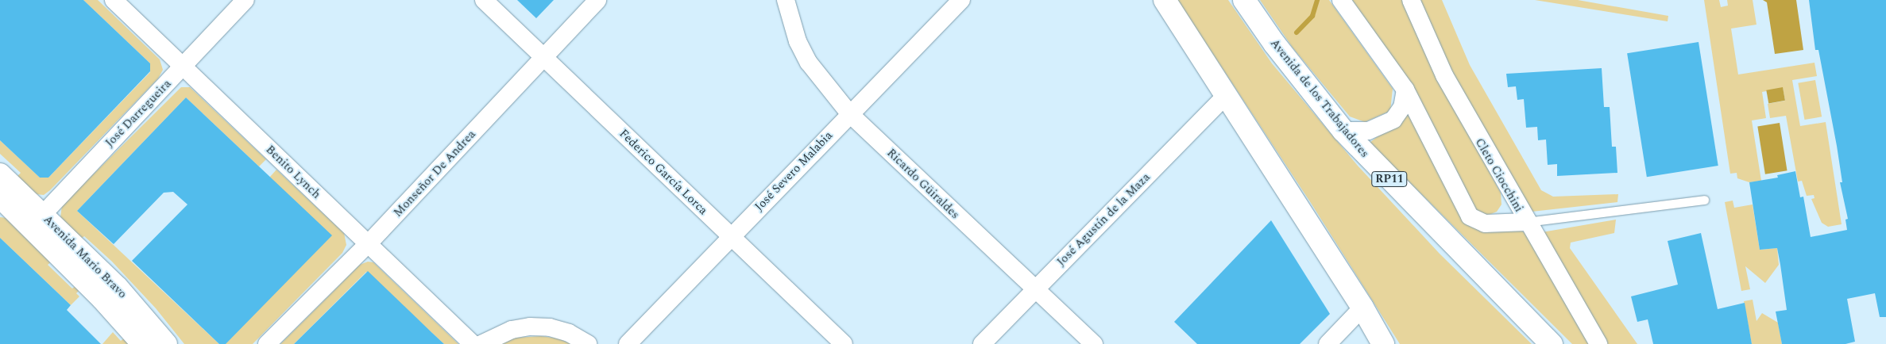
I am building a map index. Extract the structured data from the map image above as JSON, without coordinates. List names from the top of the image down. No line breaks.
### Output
{"streets":{"main road":["Avenida de los Trabajadores","RP11","Avenida Mario Bravo"],"street":["José Darregueira","José Severo Malabia","Benito Lynch","Federico García Lorca","Monseñor De Andrea","Cleto Ciocchini","Ricardo Güiraldes","José Agustín de la Maza"]},"crossings":[["José Darregueira","Benito Lynch"],["José Darregueira","Avenida Mario Bravo"],["José Severo Malabia","Federico García Lorca"],["José Severo Malabia","Ricardo Güiraldes"],["Benito Lynch","Monseñor De Andrea"],["Federico García Lorca","Monseñor De Andrea"],["Ricardo Güiraldes","José Agustín de la Maza"]]}
